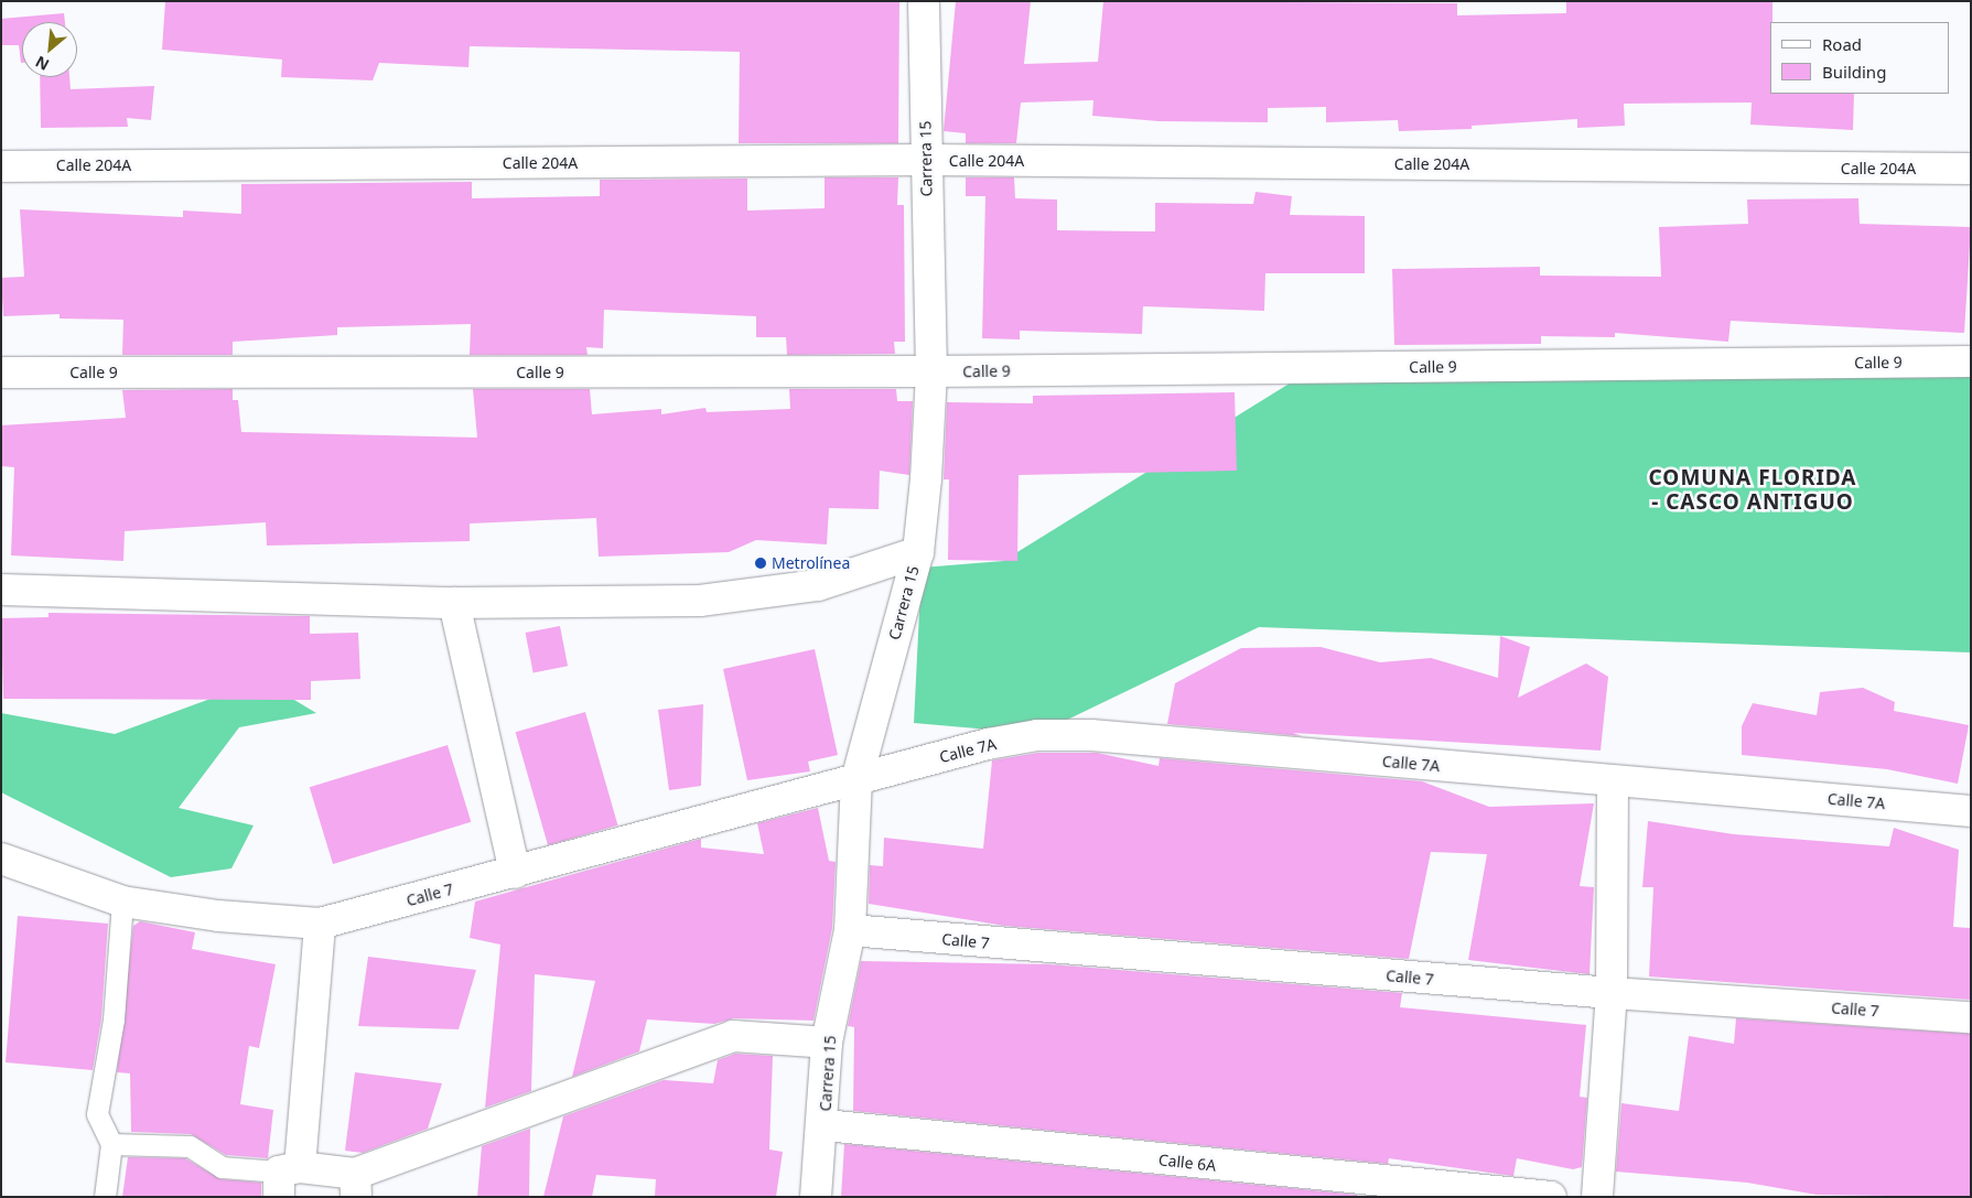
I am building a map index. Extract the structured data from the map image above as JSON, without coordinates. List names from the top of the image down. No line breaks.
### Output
{"streets":{"street":["Carrera 15","Calle 204A","Calle 9","Calle 7A","Calle 7","Calle 6A"]},"crossings":[["Carrera 15","Calle 204A"],["Carrera 15","Calle 9"],["Carrera 15","Calle 7A"],["Carrera 15","Calle 7"],["Carrera 15","Calle 6A"],["Calle 7A","Calle 7"]],"districts":["COMUNA FLORIDA - CASCO ANTIGUO"],"places":["Metrolínea"],"legend":["Road","Building"],"north":"bottom left"}
